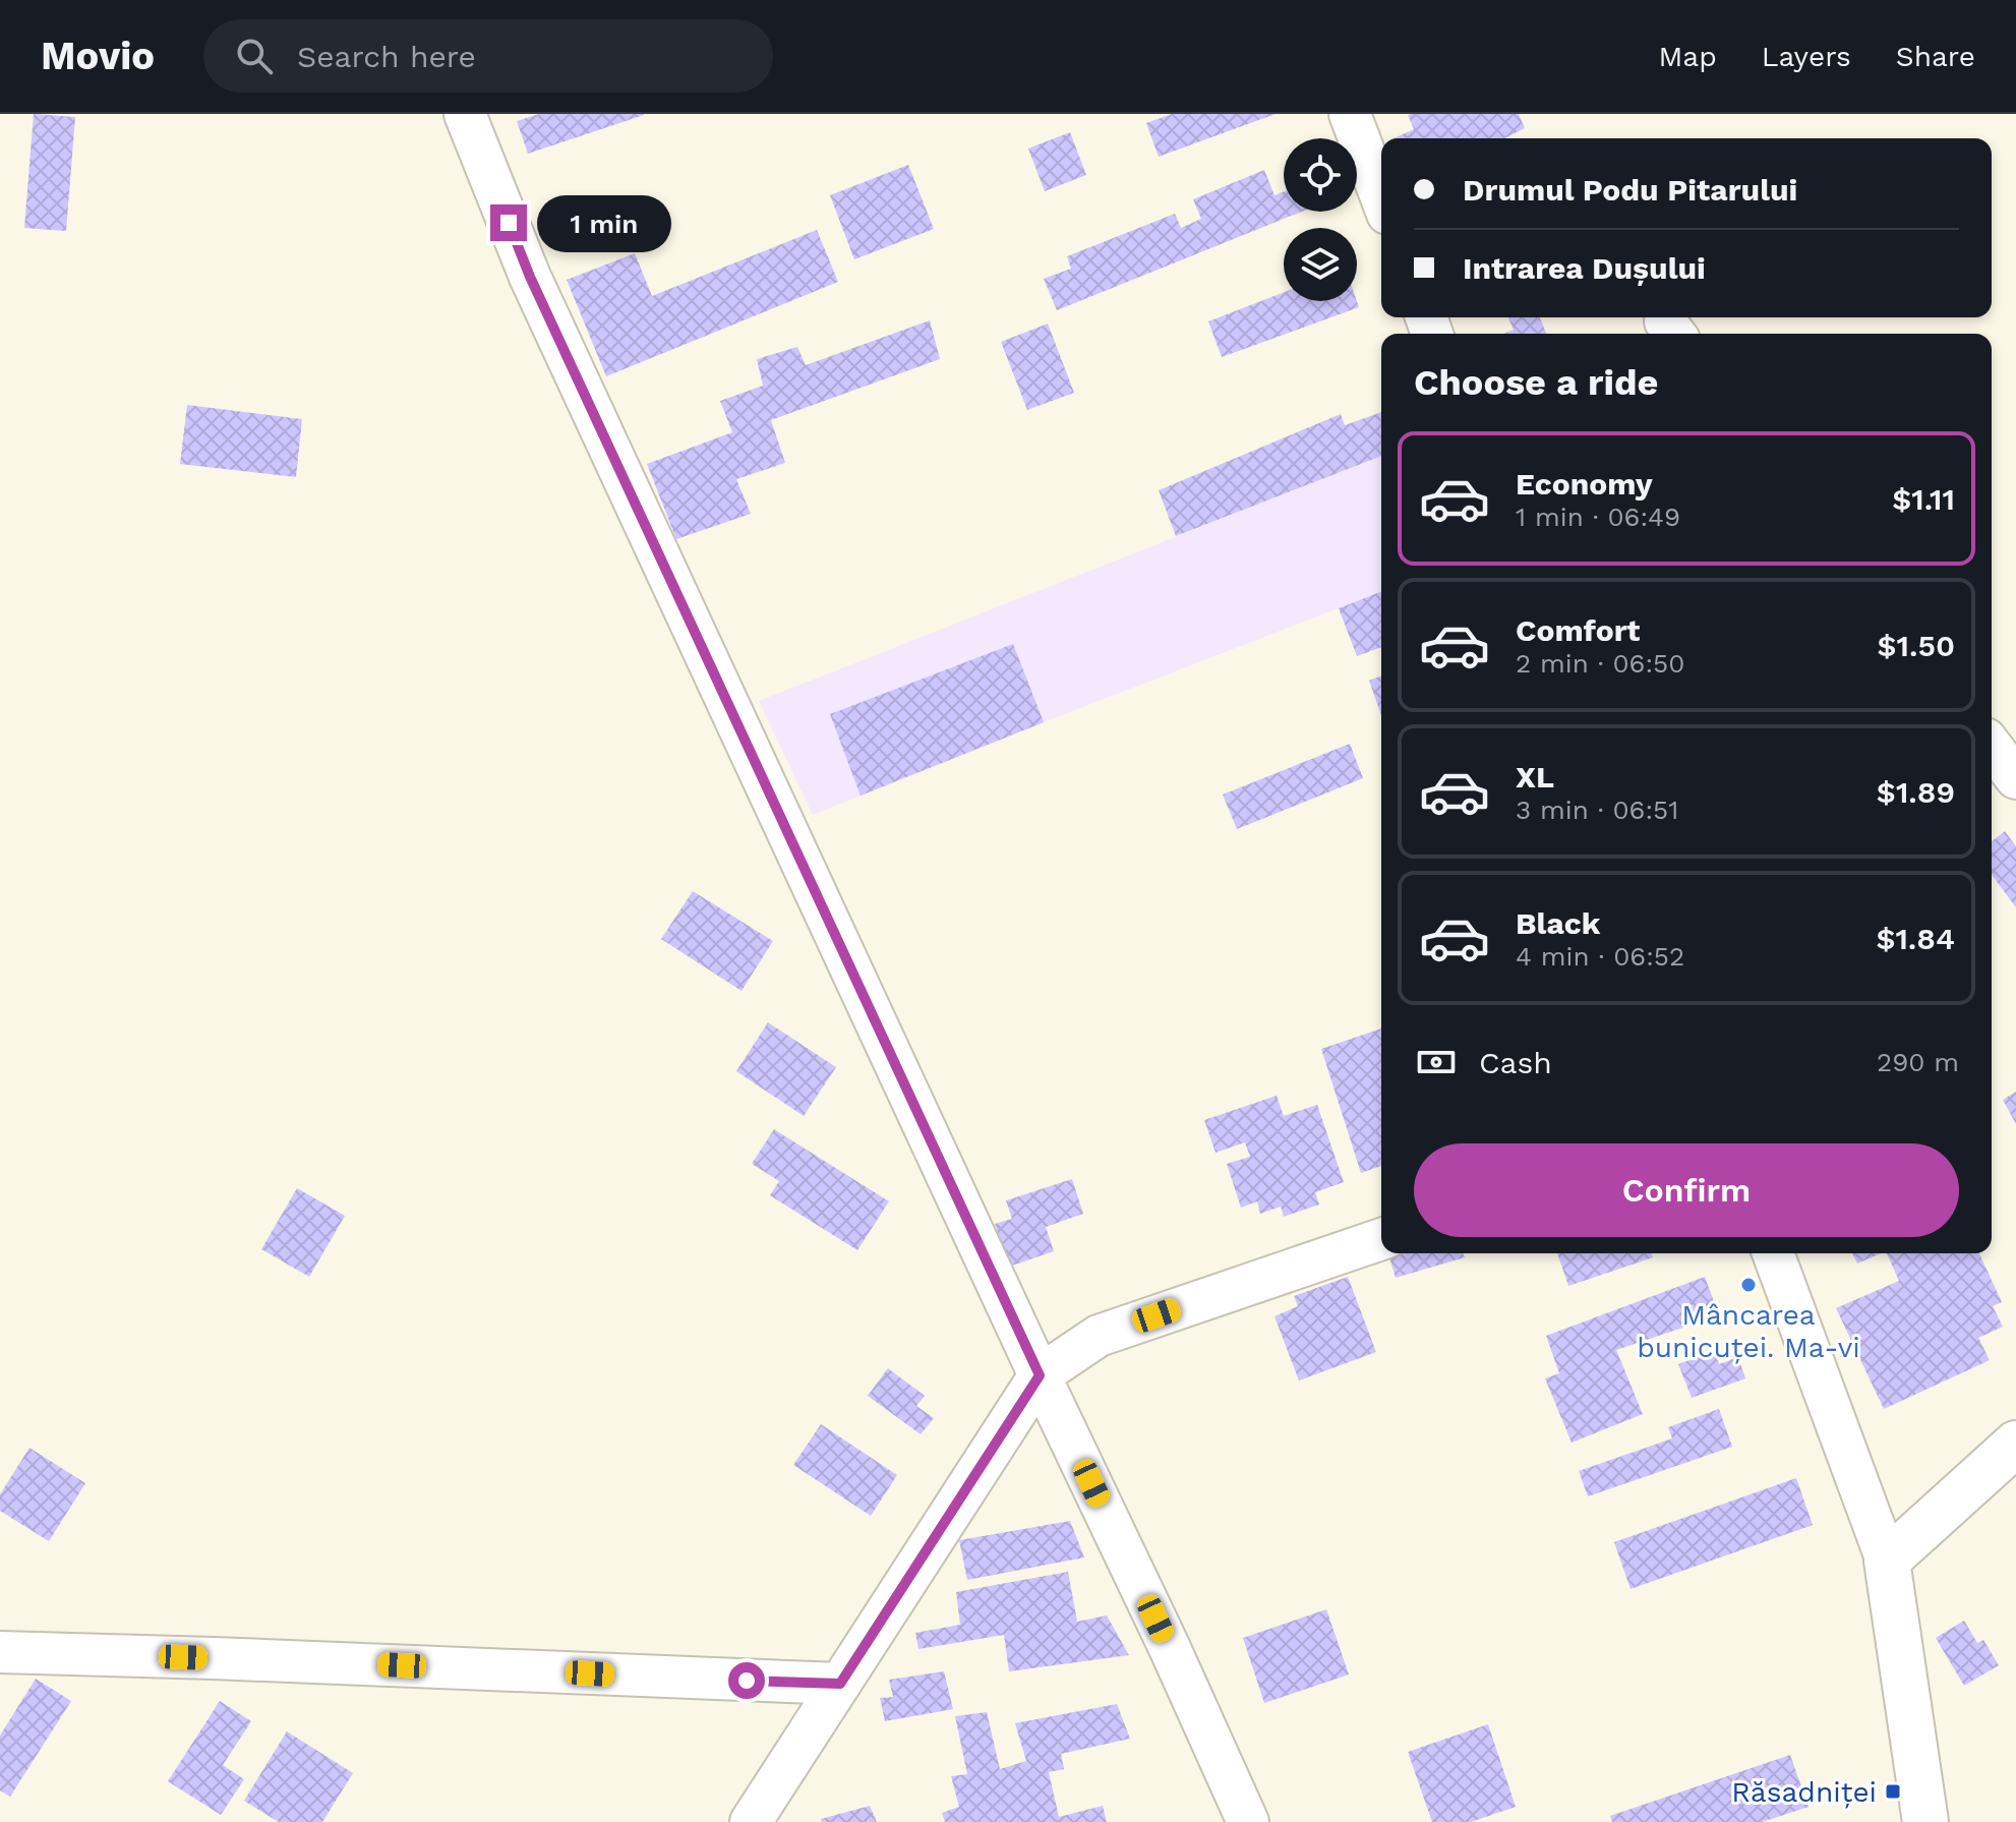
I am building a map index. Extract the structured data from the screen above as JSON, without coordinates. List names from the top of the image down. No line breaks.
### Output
{"places":{"other":["Mâncarea bunicuței. Ma-vi"],"transit":["Răsadniței"]},"page":{"header":"Movio","search":"Search here","nav":["Map","Layers","Share"],"banner":["Drumul Podu Pitarului","Intrarea Dușului"],"bubble":"1 min","heading":"Choose a ride","list":[{"name":"Economy","note":"1 min · 06:49","value":"$1.11"},{"name":"Comfort","note":"2 min · 06:50","value":"$1.50"},{"name":"XL","note":"3 min · 06:51","value":"$1.89"},{"name":"Black","note":"4 min · 06:52","value":"$1.84"}],"pay":["Cash","290 m"],"buttons":"Confirm"}}
